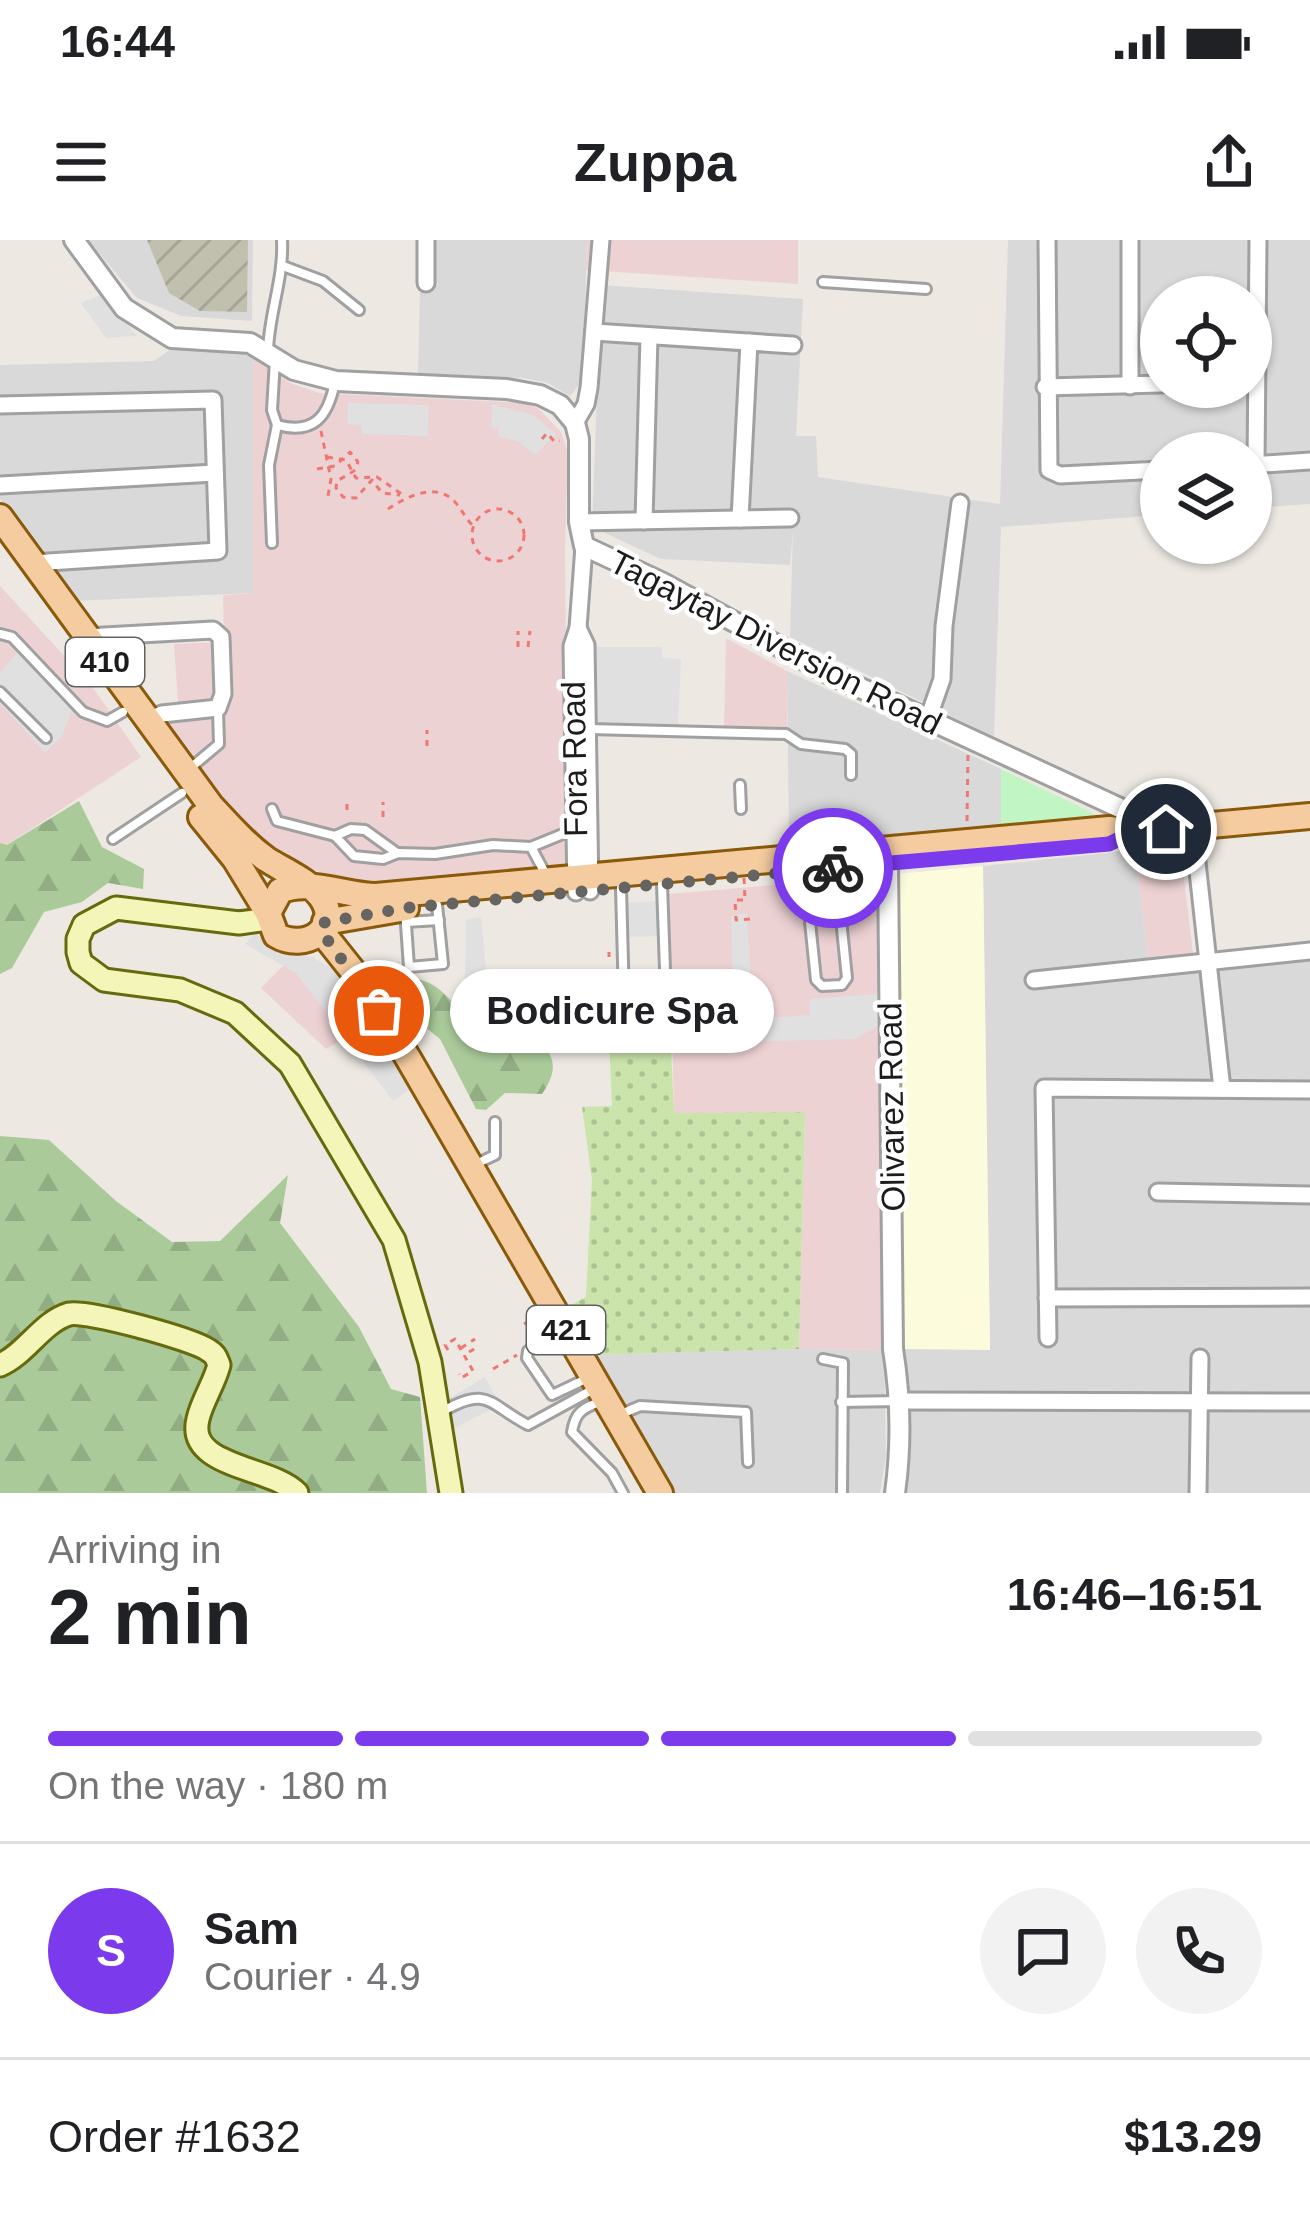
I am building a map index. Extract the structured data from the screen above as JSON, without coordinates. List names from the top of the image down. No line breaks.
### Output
{"streets":{"main road":["410","421"],"street":["Tagaytay Diversion Road","Fora Road","Olivarez Road"]},"crossings":[["Tagaytay Diversion Road","410"],["Tagaytay Diversion Road","Fora Road"],["410","Fora Road"],["410","Olivarez Road"],["410","421"]],"places":["Bodicure Spa"],"page":{"status":"16:44","header":"Zuppa","bubble":"Bodicure Spa","heading":["2 min","Arriving in","16:46–16:51"],"panel":["Sam","Courier · 4.9","Order #1632","$13.29"],"bar":"On the way · 180 m","round":"S"}}
